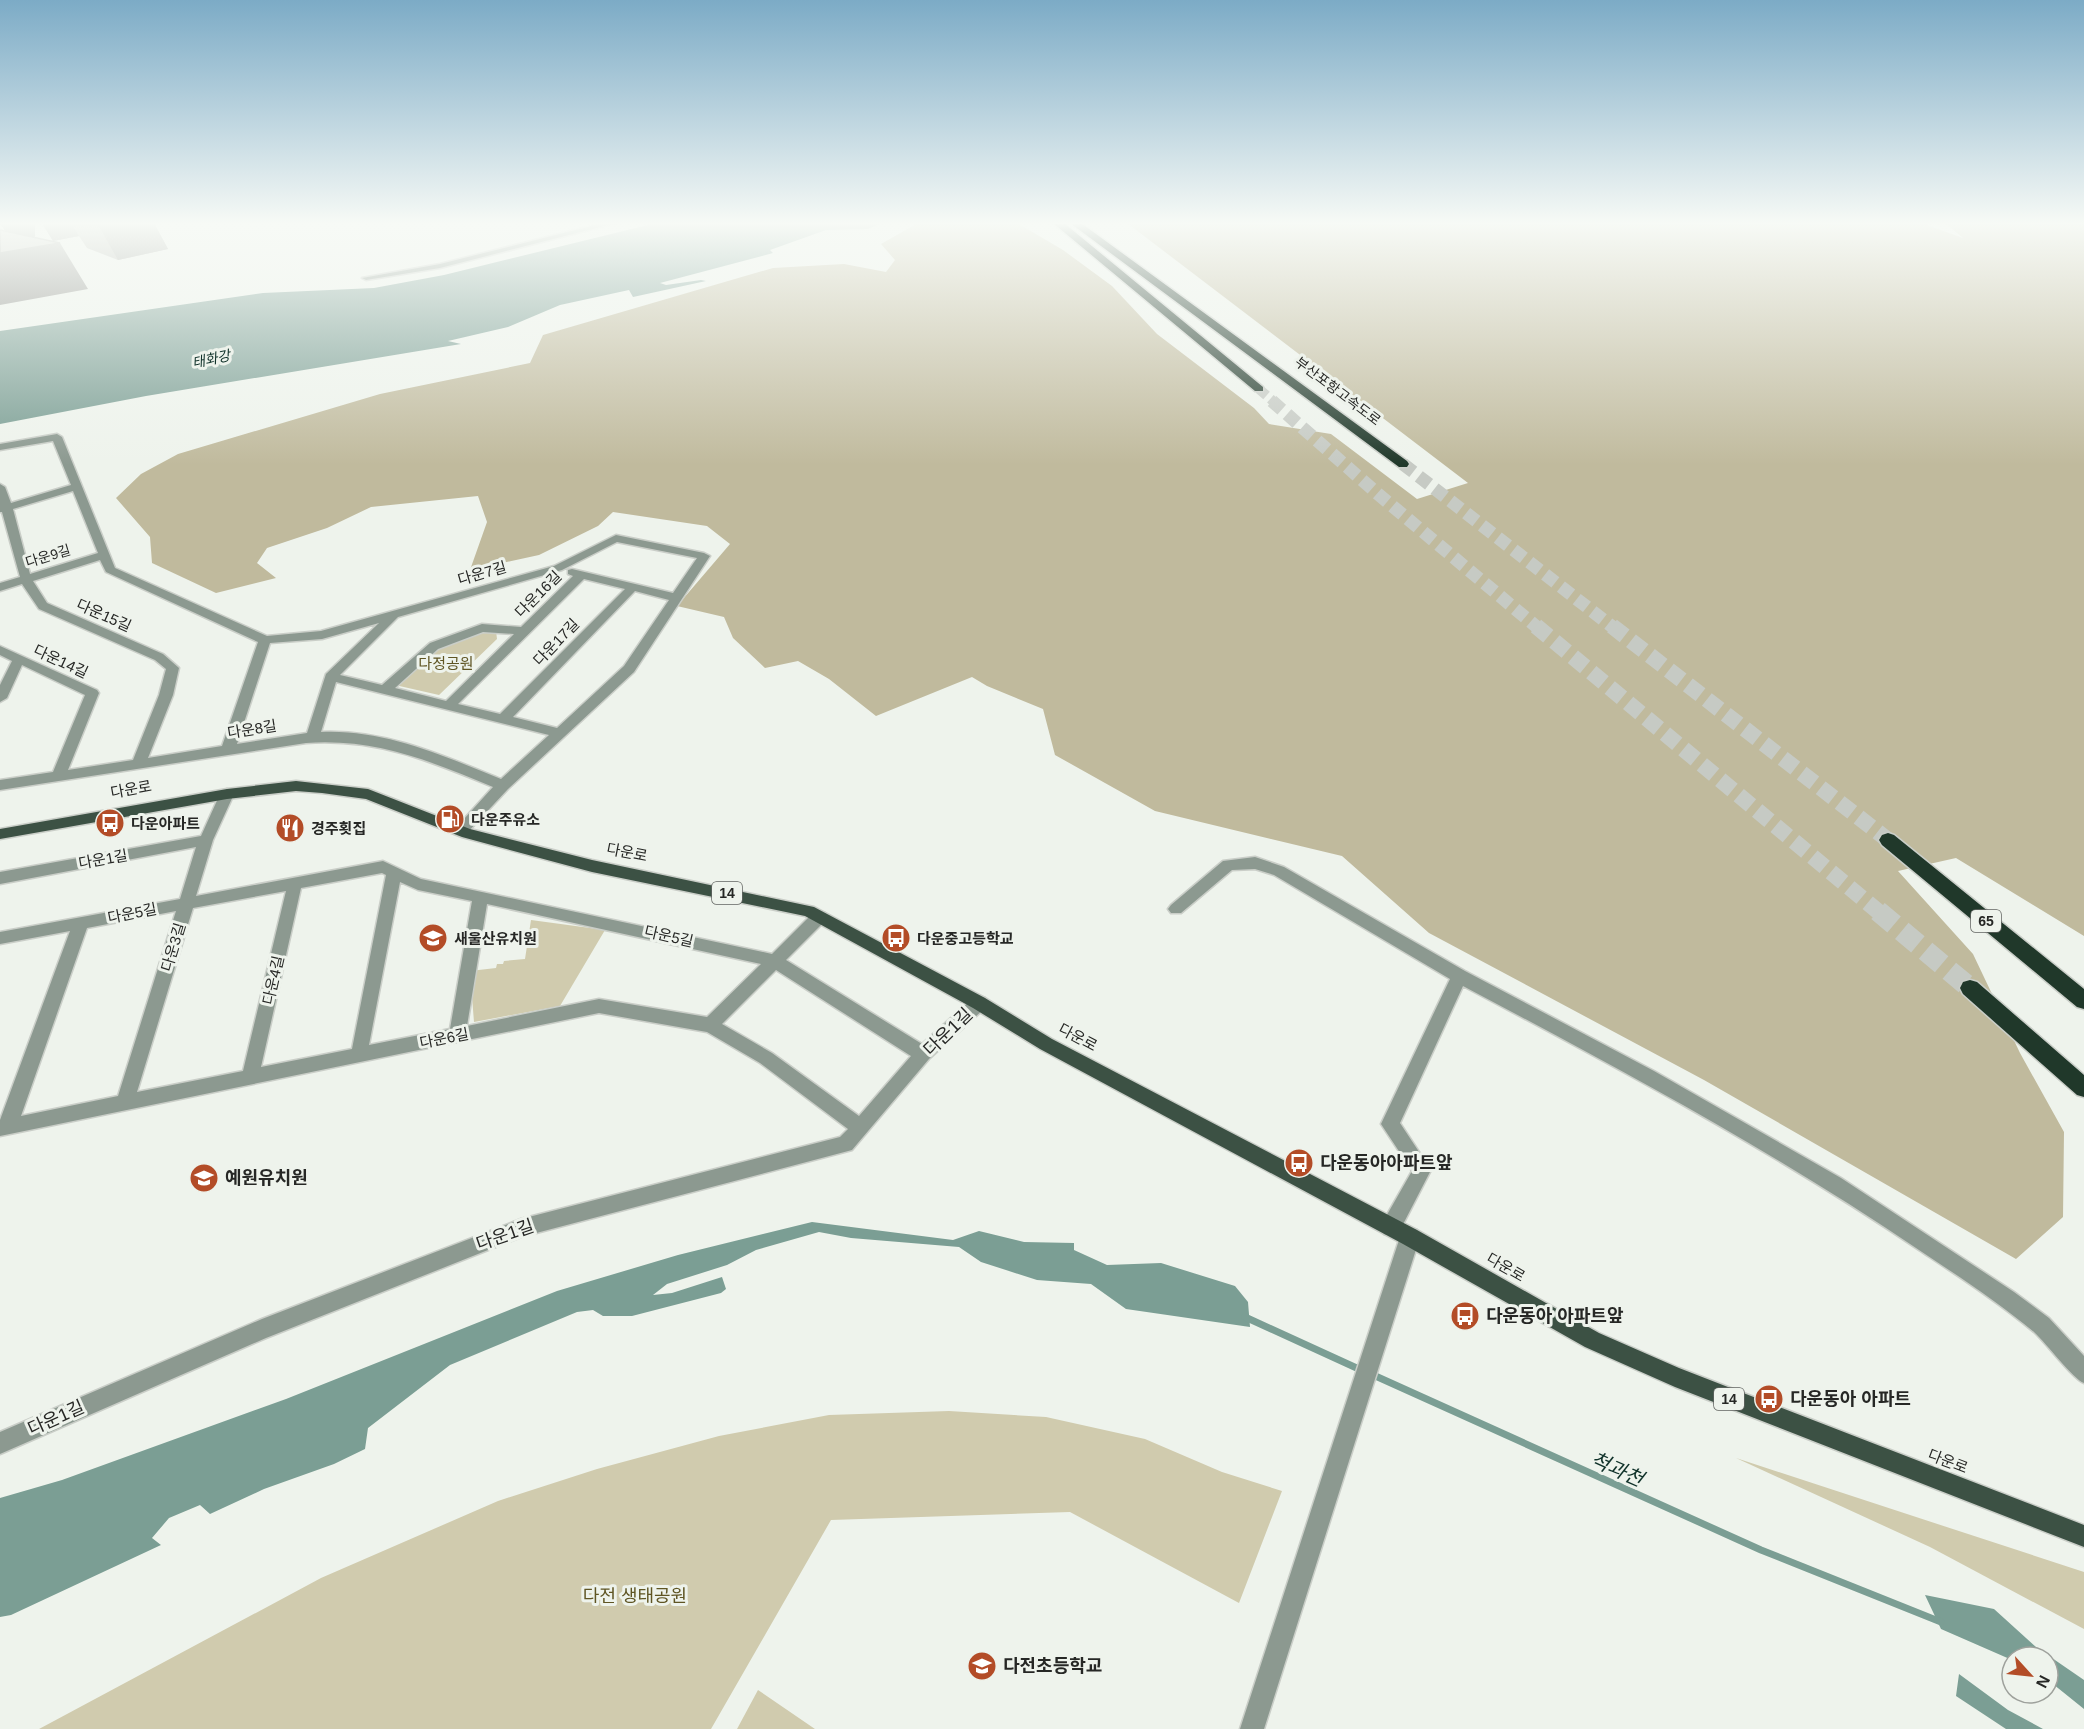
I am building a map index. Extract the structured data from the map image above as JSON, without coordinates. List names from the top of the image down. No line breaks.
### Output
{"streets":{"highway":["부산포항고속도로","65"],"main road":["다운로","14"],"street":["다운9길","다운7길","다운16길","다운15길","다운17길","다운14길","다운8길","다운1길","다운5길","다운3길","다운4길","다운6길"]},"crossings":[["다운9길","다운15길"],["다운7길","다운16길"],["다운7길","다운8길"],["다운7길","다운로"],["다운16길","다운17길"],["다운15길","다운8길"],["다운14길","다운8길"],["다운로","다운1길"],["다운로","다운3길"],["다운1길","다운5길"],["다운1길","다운3길"],["다운1길","다운6길"],["다운5길","다운3길"],["다운5길","다운4길"],["다운3길","다운6길"],["다운4길","다운6길"]],"water":["태화강","척과천"],"parks":["다정공원","다전 생태공원"],"places":{"fuel station":["다운주유소"],"bus stop":["다운아파트","다운중고등학교","다운동아아파트앞","다운동아 아파트앞","다운동아 아파트"],"restaurant":["경주횟집"],"school or university":["새울산유치원","예원유치원","다전초등학교"]},"north":"bottom right"}
